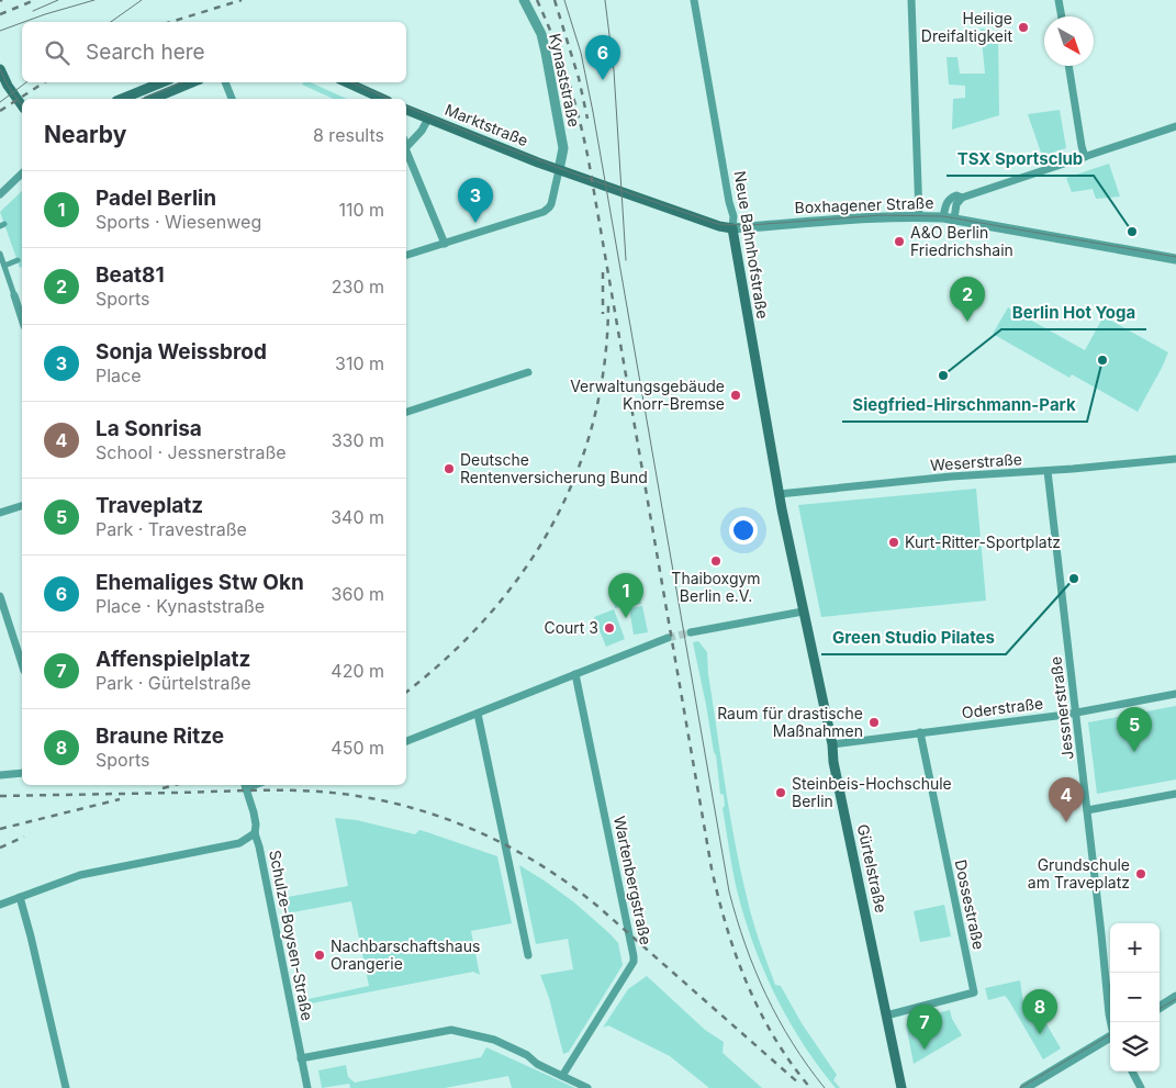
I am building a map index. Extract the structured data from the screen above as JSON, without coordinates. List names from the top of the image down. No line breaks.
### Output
{"streets":{"main road":["Marktstraße","Boxhagener Straße","Neue Bahnhofstraße","Gürtelstraße"],"street":["Kynaststraße","Weserstraße","Oderstraße","Jessnerstraße","Wartenbergstraße","Dossestraße","Schulze-Boysen-Straße"]},"crossings":[["Kynaststraße","Marktstraße"],["Kynaststraße","Boxhagener Straße"],["Marktstraße","Boxhagener Straße"],["Boxhagener Straße","Neue Bahnhofstraße"],["Neue Bahnhofstraße","Weserstraße"],["Neue Bahnhofstraße","Gürtelstraße"],["Weserstraße","Jessnerstraße"],["Weserstraße","Gürtelstraße"],["Oderstraße","Jessnerstraße"],["Oderstraße","Gürtelstraße"],["Oderstraße","Dossestraße"],["Gürtelstraße","Dossestraße"]],"places":["Heilige Dreifaltigkeit","TSX Sportsclub","A&O Berlin Friedrichshain","Siegfried-Hirschmann-Park","Berlin Hot Yoga","Verwaltungsgebäude Knorr-Bremse","Deutsche Rentenversicherung Bund","Kurt-Ritter-Sportplatz","Thaiboxgym Berlin e.V.","Green Studio Pilates","Court 3","Raum für drastische Maßnahmen","Steinbeis-Hochschule Berlin","Grundschule am Traveplatz","Nachbarschaftshaus Orangerie"],"north":"bottom right","page":{"search":"Search here","pins":["6","3","2","1","5","4","8","7"],"heading":["Nearby","8 results"],"list":[{"mark":"1","name":"Padel Berlin","note":"Sports · Wiesenweg","value":"110 m"},{"mark":"2","name":"Beat81","note":"Sports","value":"230 m"},{"mark":"3","name":"Sonja Weissbrod","note":"Place","value":"310 m"},{"mark":"4","name":"La Sonrisa","note":"School · Jessnerstraße","value":"330 m"},{"mark":"5","name":"Traveplatz","note":"Park · Travestraße","value":"340 m"},{"mark":"6","name":"Ehemaliges Stw Okn","note":"Place · Kynaststraße","value":"360 m"},{"mark":"7","name":"Affenspielplatz","note":"Park · Gürtelstraße","value":"420 m"},{"mark":"8","name":"Braune Ritze","note":"Sports","value":"450 m"}],"map_buttons":["+","−"]}}
